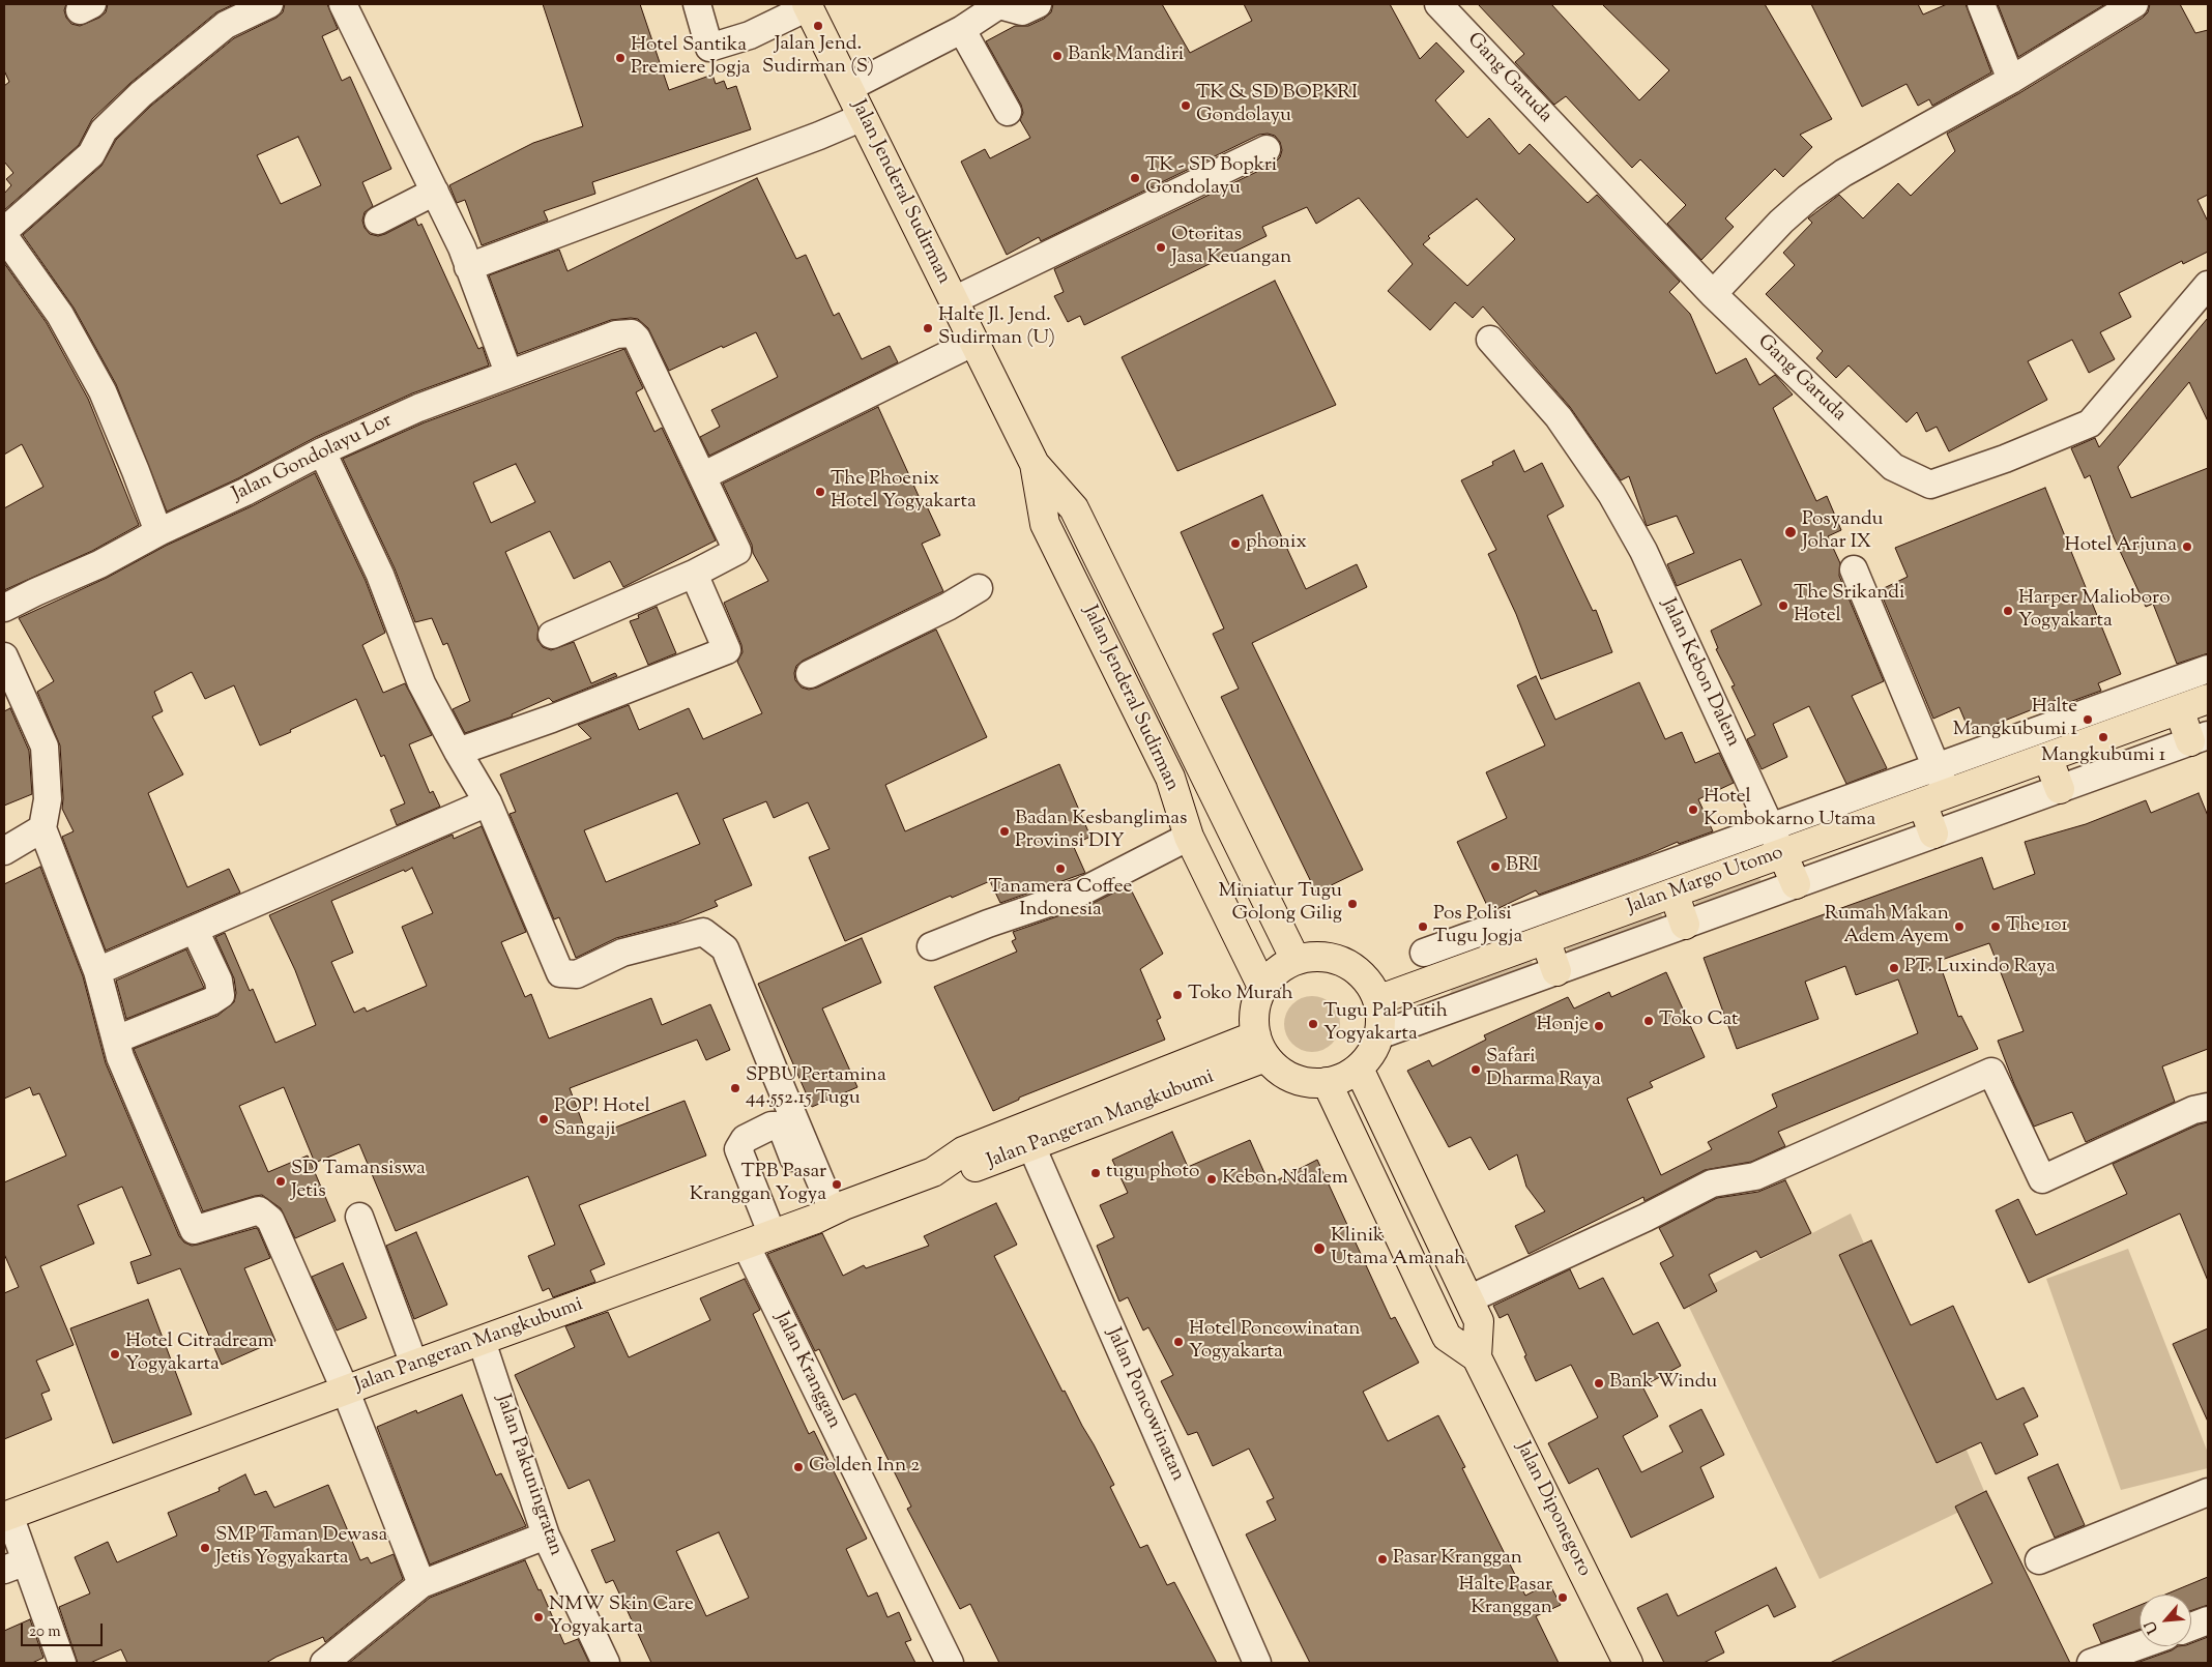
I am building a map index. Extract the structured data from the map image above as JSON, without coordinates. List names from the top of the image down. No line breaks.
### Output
{"streets":{"main road":["Jalan Jenderal Sudirman","Jalan Margo Utomo","Jalan Pangeran Mangkubumi","Jalan Diponegoro"],"street":["Gang Garuda","Jalan Gondolayu Lor","Jalan Kebon Dalem","Jalan Kranggan","Jalan Poncowinatan","Jalan Pakuningratan"]},"crossings":[["Jalan Jenderal Sudirman","Jalan Margo Utomo"],["Jalan Jenderal Sudirman","Jalan Pangeran Mangkubumi"],["Jalan Jenderal Sudirman","Jalan Diponegoro"],["Jalan Kebon Dalem","Jalan Margo Utomo"],["Jalan Margo Utomo","Jalan Pangeran Mangkubumi"],["Jalan Margo Utomo","Jalan Diponegoro"],["Jalan Pangeran Mangkubumi","Jalan Kranggan"],["Jalan Pangeran Mangkubumi","Jalan Poncowinatan"],["Jalan Pangeran Mangkubumi","Jalan Pakuningratan"],["Jalan Pangeran Mangkubumi","Jalan Diponegoro"]],"places":["Jalan Jend. Sudirman (S)","Bank Mandiri","Hotel Santika Premiere Jogja","TK & SD BOPKRI Gondolayu","TK - SD Bopkri Gondolayu","Otoritas Jasa Keuangan","Halte Jl. Jend. Sudirman (U)","The Phoenix Hotel Yogyakarta","Posyandu Johar IX","phonix","Hotel Arjuna","The Srikandi Hotel","Harper Malioboro Yogyakarta","Halte Mangkubumi 1","Mangkubumi 1","Hotel Kombokarno Utama","Badan Kesbanglimas Provinsi DIY","BRI","Tanamera Coffee Indonesia","Miniatur Tugu Golong Gilig","Pos Polisi Tugu Jogja","Rumah Makan Adem Ayem","The 101","PT. Luxindo Raya","Toko Murah","Toko Cat","Tugu Pal Putih Yogyakarta","Honje","Safari Dharma Raya","SPBU Pertamina 44.552.15 Tugu","POP! Hotel Sangaji","tugu photo","Kebon Ndalem","SD Tamansiswa Jetis","TPB Pasar Kranggan Yogya","Klinik Utama Amanah","Hotel Poncowinatan Yogyakarta","Hotel Citradream Yogyakarta","Bank Windu","Golden Inn 2","SMP Taman Dewasa Jetis Yogyakarta","Pasar Kranggan","Halte Pasar Kranggan","NMW Skin Care Yogyakarta"],"scale_bar":"20 m","north":"bottom left"}
